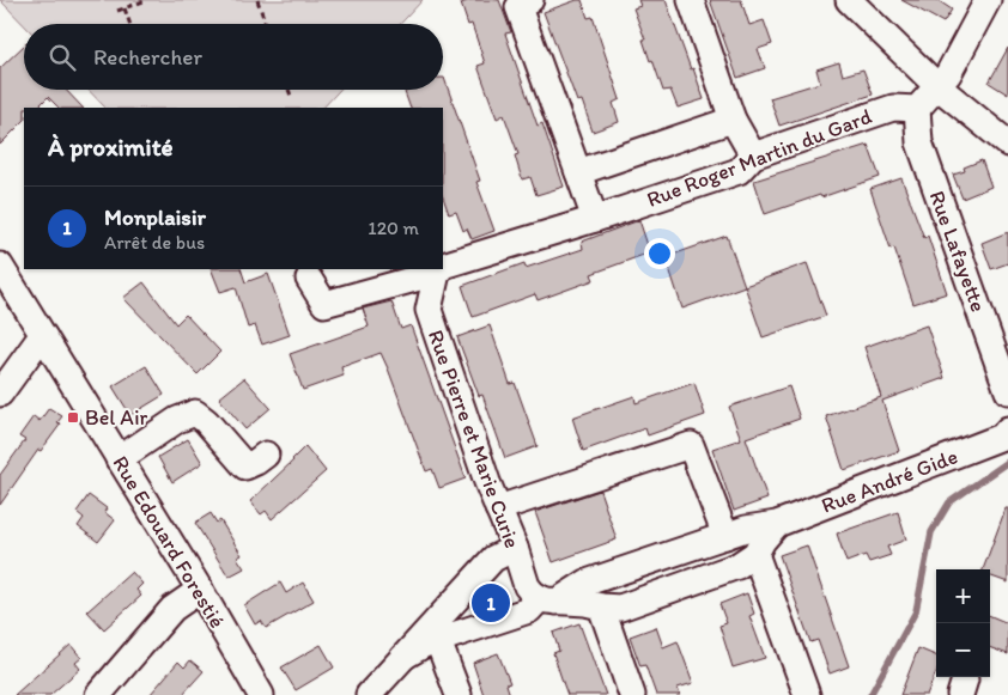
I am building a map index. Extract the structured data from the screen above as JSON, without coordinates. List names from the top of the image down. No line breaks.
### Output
{"streets":{"street":["Rue Roger Martin du Gard","Rue Lafayette","Rue Pierre et Marie Curie","Rue André Gide","Rue Edouard Forestié"]},"crossings":[["Rue Roger Martin du Gard","Rue Lafayette"],["Rue Pierre et Marie Curie","Rue André Gide"]],"places":{"transit":["Bel Air"]},"page":{"search":"Rechercher","heading":"À proximité","list":[{"mark":"1","name":"Monplaisir","note":"Arrêt de bus","value":"120 m"}],"map_buttons":["+","−"],"pins":"1"}}
